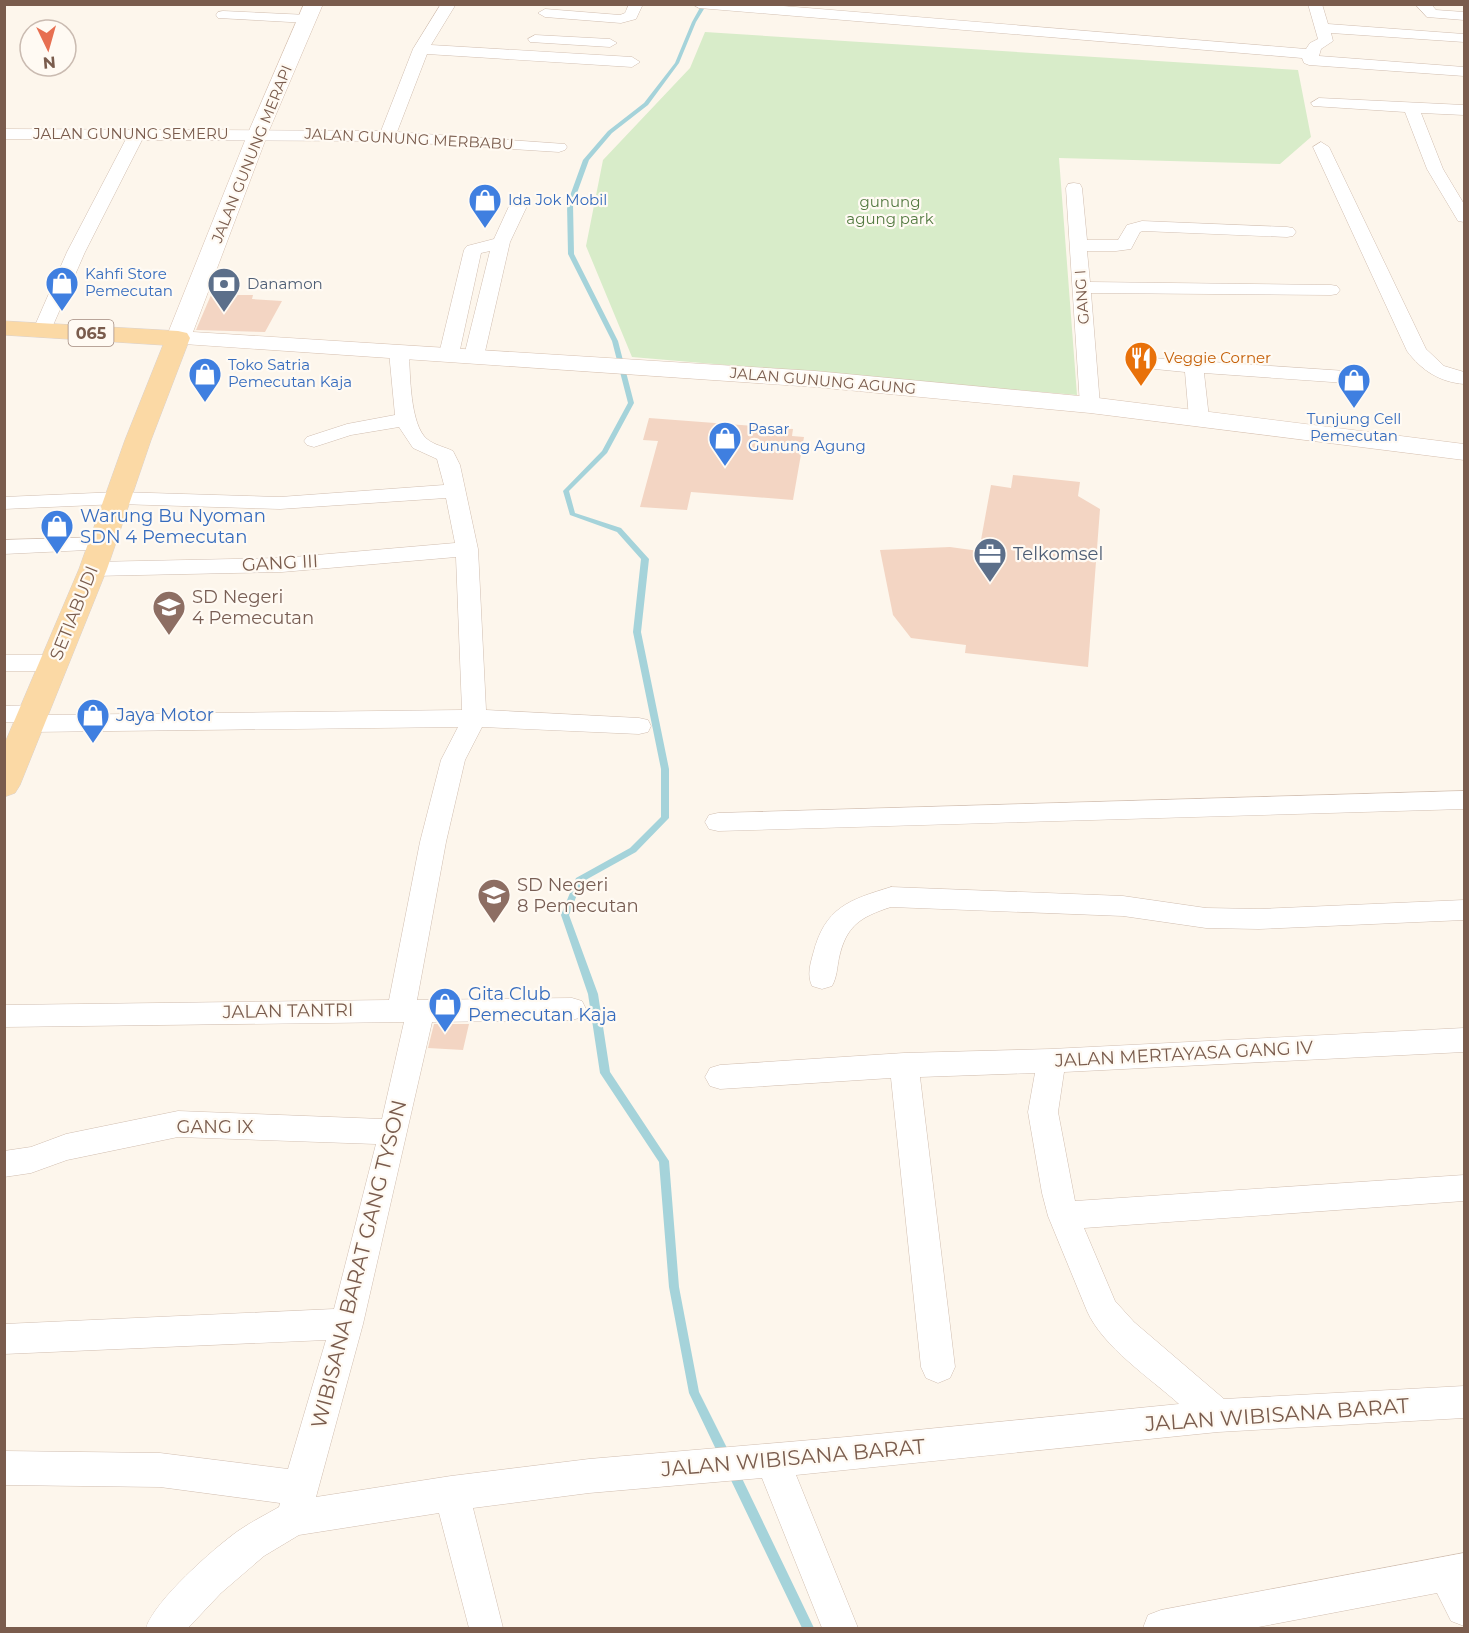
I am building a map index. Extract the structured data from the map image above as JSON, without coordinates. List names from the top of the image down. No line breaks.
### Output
{"streets":{"main road":["JALAN GUNUNG MERAPI","065","JALAN GUNUNG AGUNG","SETIABUDI"],"street":["JALAN GUNUNG SEMERU","JALAN GUNUNG MERBABU","GANG I","GANG III","JALAN TANTRI","JALAN MERTAYASA GANG IV","GANG IX","WIBISANA BARAT GANG TYSON","JALAN WIBISANA BARAT"]},"crossings":[["JALAN GUNUNG SEMERU","JALAN GUNUNG MERBABU"],["JALAN GUNUNG SEMERU","JALAN GUNUNG MERAPI"],["JALAN GUNUNG MERBABU","JALAN GUNUNG MERAPI"],["JALAN GUNUNG MERAPI","065"],["JALAN GUNUNG MERAPI","JALAN GUNUNG AGUNG"],["JALAN GUNUNG MERAPI","SETIABUDI"],["GANG I","JALAN GUNUNG AGUNG"],["065","JALAN GUNUNG AGUNG"],["065","SETIABUDI"],["JALAN GUNUNG AGUNG","SETIABUDI"],["GANG III","SETIABUDI"],["JALAN TANTRI","WIBISANA BARAT GANG TYSON"],["GANG IX","WIBISANA BARAT GANG TYSON"],["WIBISANA BARAT GANG TYSON","JALAN WIBISANA BARAT"]],"parks":["gunung agung park"],"places":{"shop":["Ida Jok Mobil","Kahfi Store Pemecutan","Toko Satria Pemecutan Kaja","Tunjung Cell Pemecutan","Pasar Gunung Agung","Warung Bu Nyoman SDN 4 Pemecutan","Jaya Motor","Gita Club Pemecutan Kaja"],"bank":["Danamon"],"restaurant":["Veggie Corner"],"office":["Telkomsel"],"school or university":["SD Negeri 4 Pemecutan","SD Negeri 8 Pemecutan"]},"north":"bottom"}
